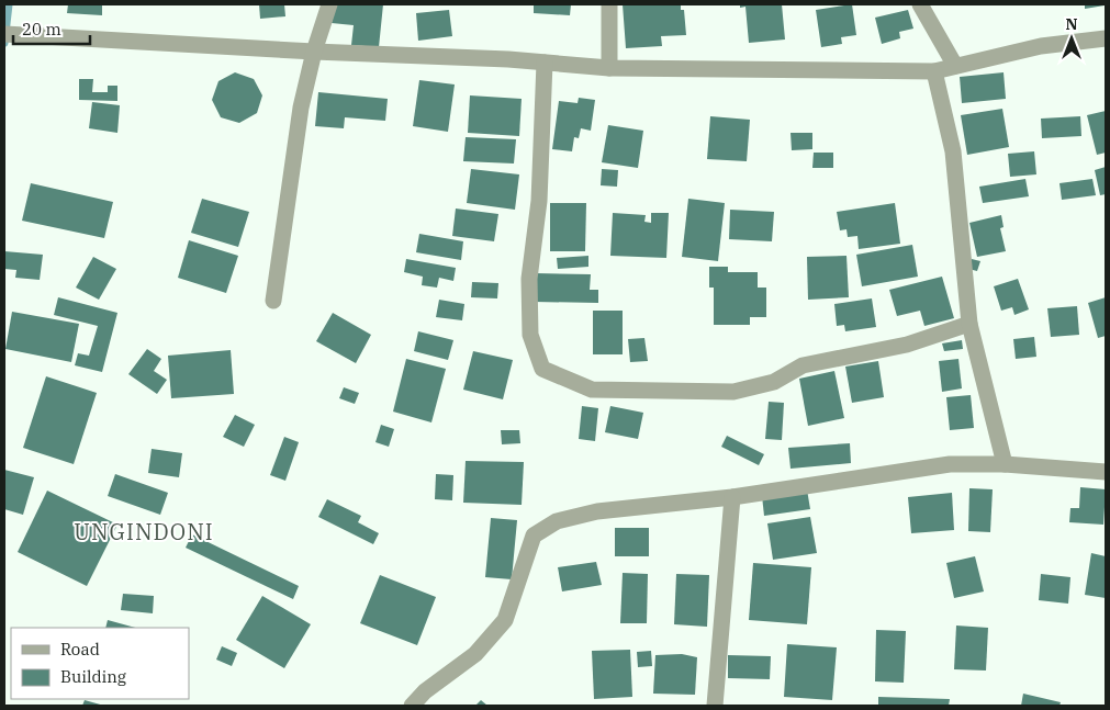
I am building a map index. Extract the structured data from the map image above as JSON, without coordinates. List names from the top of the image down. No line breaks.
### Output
{"districts":["UNGINDONI"],"legend":["Road","Building"],"scale_bar":"20 m","north":"top"}
